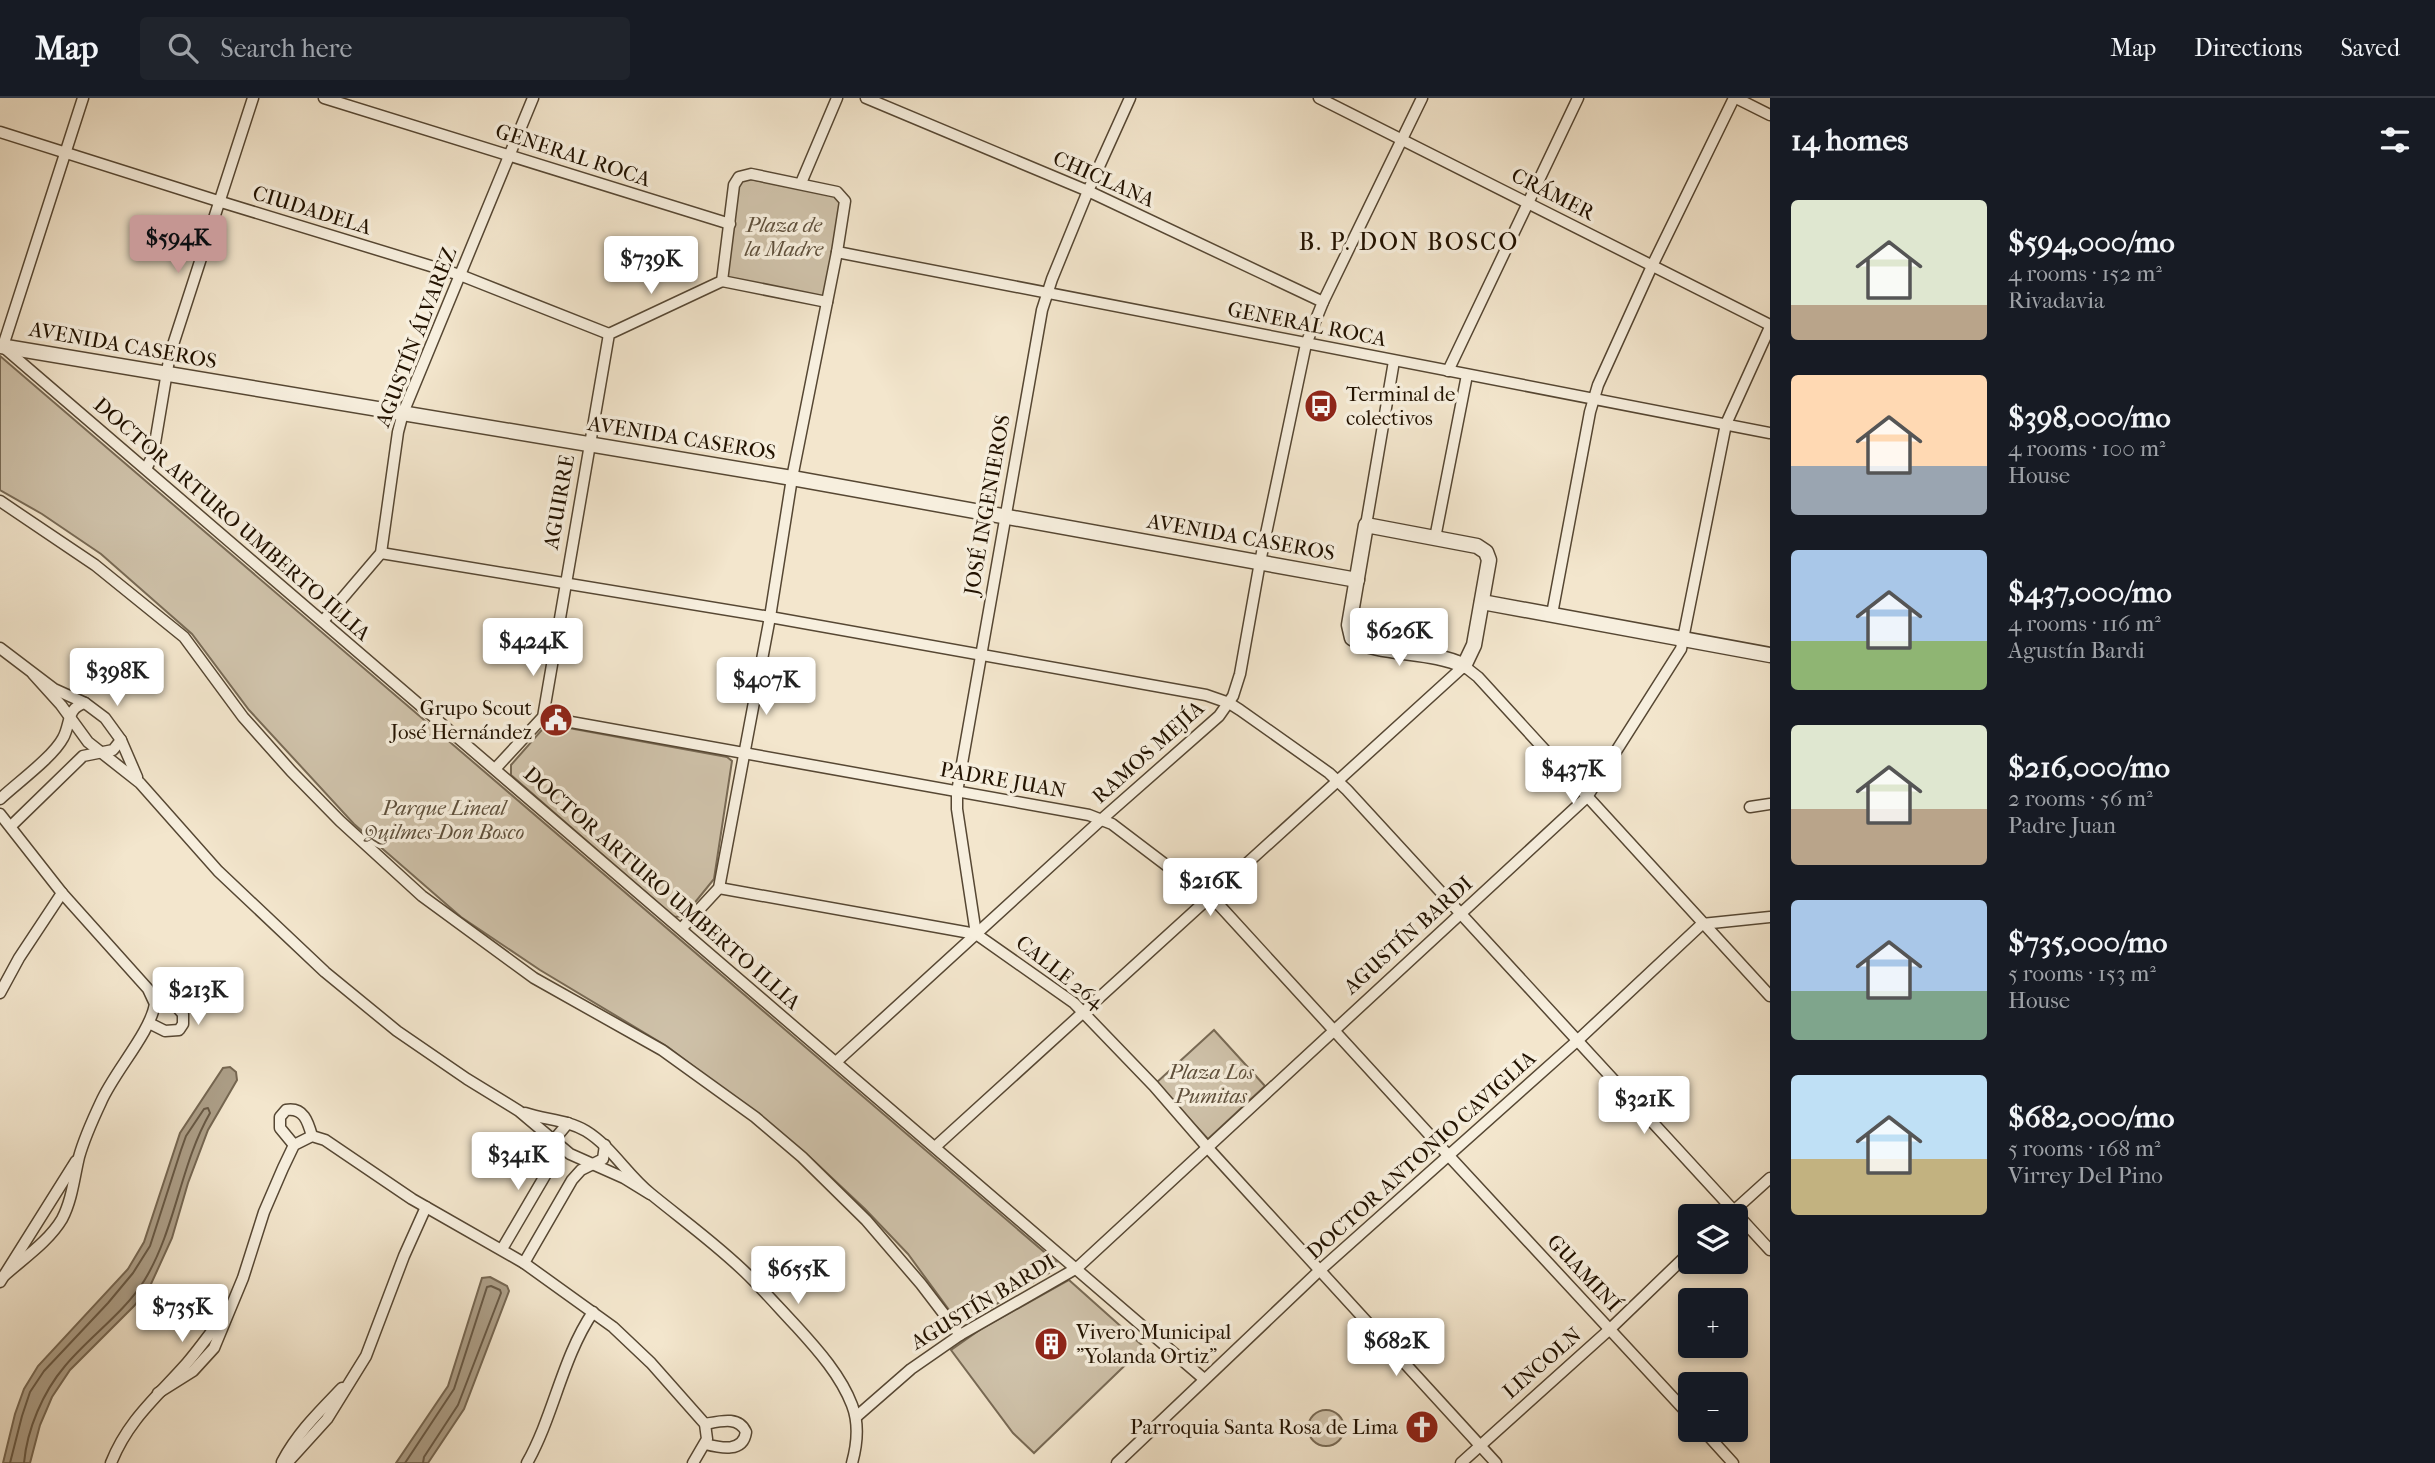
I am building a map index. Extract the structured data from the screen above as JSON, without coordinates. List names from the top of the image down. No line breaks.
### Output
{"streets":{"street":["GENERAL ROCA","CHICLANA","CRÁMER","CIUDADELA","AGUSTÍN ÁLVAREZ","AVENIDA CASEROS","AGUIRRE","JOSÉ INGENIEROS","DOCTOR ARTURO UMBERTO ILLIA","RAMOS MEJÍA","PADRE JUAN","AGUSTÍN BARDI","CALLE 264","DOCTOR ANTONIO CAVIGLIA","GUAMINÍ","LINCOLN"]},"crossings":[["GENERAL ROCA","AGUSTÍN ÁLVAREZ"],["GENERAL ROCA","JOSÉ INGENIEROS"],["GENERAL ROCA","RAMOS MEJÍA"],["GENERAL ROCA","AGUSTÍN BARDI"],["CHICLANA","JOSÉ INGENIEROS"],["CHICLANA","RAMOS MEJÍA"],["CRÁMER","RAMOS MEJÍA"],["CRÁMER","AGUSTÍN BARDI"],["CIUDADELA","AGUSTÍN ÁLVAREZ"],["CIUDADELA","AGUIRRE"],["AGUSTÍN ÁLVAREZ","AVENIDA CASEROS"],["AVENIDA CASEROS","AGUIRRE"],["AVENIDA CASEROS","JOSÉ INGENIEROS"],["AVENIDA CASEROS","DOCTOR ARTURO UMBERTO ILLIA"],["AVENIDA CASEROS","RAMOS MEJÍA"],["AGUIRRE","PADRE JUAN"],["JOSÉ INGENIEROS","RAMOS MEJÍA"],["JOSÉ INGENIEROS","PADRE JUAN"],["JOSÉ INGENIEROS","CALLE 264"],["DOCTOR ARTURO UMBERTO ILLIA","RAMOS MEJÍA"],["DOCTOR ARTURO UMBERTO ILLIA","AGUSTÍN BARDI"],["DOCTOR ARTURO UMBERTO ILLIA","DOCTOR ANTONIO CAVIGLIA"],["RAMOS MEJÍA","PADRE JUAN"],["RAMOS MEJÍA","CALLE 264"],["PADRE JUAN","AGUSTÍN BARDI"],["PADRE JUAN","DOCTOR ANTONIO CAVIGLIA"],["PADRE JUAN","GUAMINÍ"],["AGUSTÍN BARDI","CALLE 264"],["CALLE 264","DOCTOR ANTONIO CAVIGLIA"],["CALLE 264","LINCOLN"],["DOCTOR ANTONIO CAVIGLIA","GUAMINÍ"],["GUAMINÍ","LINCOLN"]],"districts":["B. P. DON BOSCO"],"parks":["Plaza de la Madre","Parque Lineal Quilmes-Don Bosco","Plaza Los Pumitas"],"places":{"bus stop":["Terminal de colectivos"],"public building":["Grupo Scout José Hernández"],"building":["Vivero Municipal \"Yolanda Ortiz\""],"church":["Parroquia Santa Rosa de Lima"]},"page":{"header":"Map","search":"Search here","nav":["Map","Directions","Saved"],"heading":"14 homes","list":[{"name":"$594,000/mo","note":"4 rooms · 152 m² · Rivadavia"},{"name":"$398,000/mo","note":"4 rooms · 100 m² · House"},{"name":"$437,000/mo","note":"4 rooms · 116 m² · Agustín Bardi"},{"name":"$216,000/mo","note":"2 rooms · 56 m² · Padre Juan"},{"name":"$735,000/mo","note":"5 rooms · 153 m² · House"},{"name":"$682,000/mo","note":"5 rooms · 168 m² · Virrey Del Pino"}],"price":["$594K","$739K","$626K","$424K","$398K","$407K","$437K","$216K","$213K","$321K","$341K","$655K","$735K","$682K"],"map_buttons":["+","−"]}}
